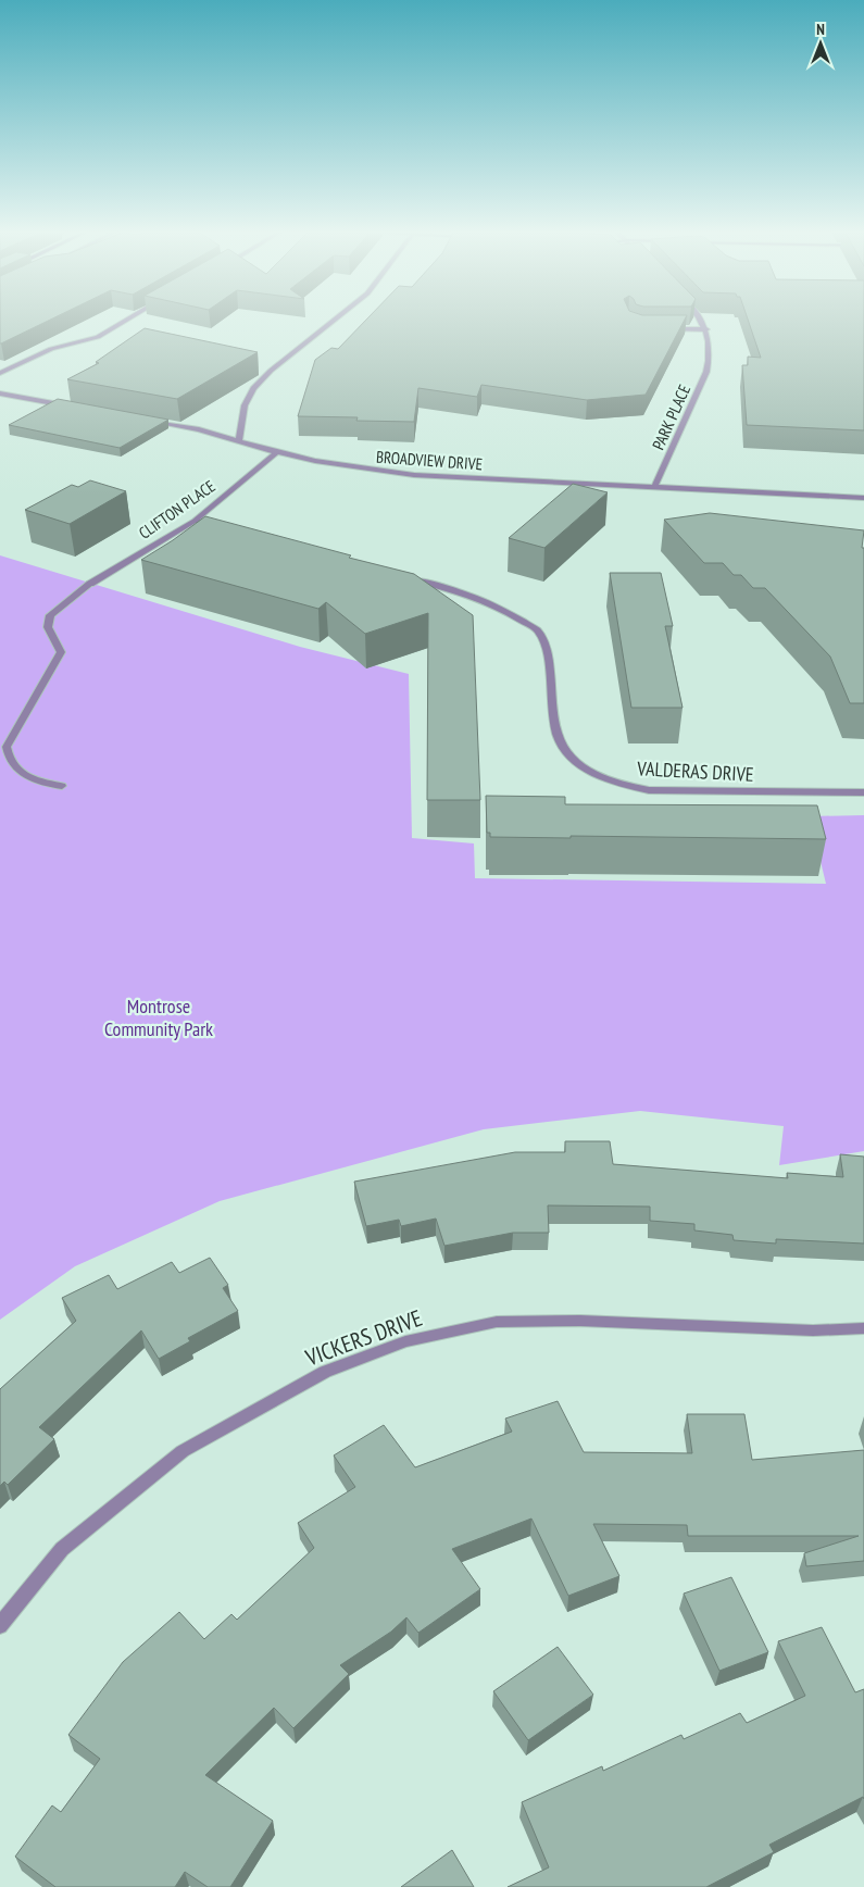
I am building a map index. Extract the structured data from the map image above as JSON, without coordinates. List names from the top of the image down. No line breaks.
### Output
{"streets":{"street":["PARK PLACE","BROADVIEW DRIVE","CLIFTON PLACE","VALDERAS DRIVE","VICKERS DRIVE"]},"crossings":[["PARK PLACE","BROADVIEW DRIVE"],["BROADVIEW DRIVE","CLIFTON PLACE"]],"parks":["Montrose Community Park"],"north":"top"}
